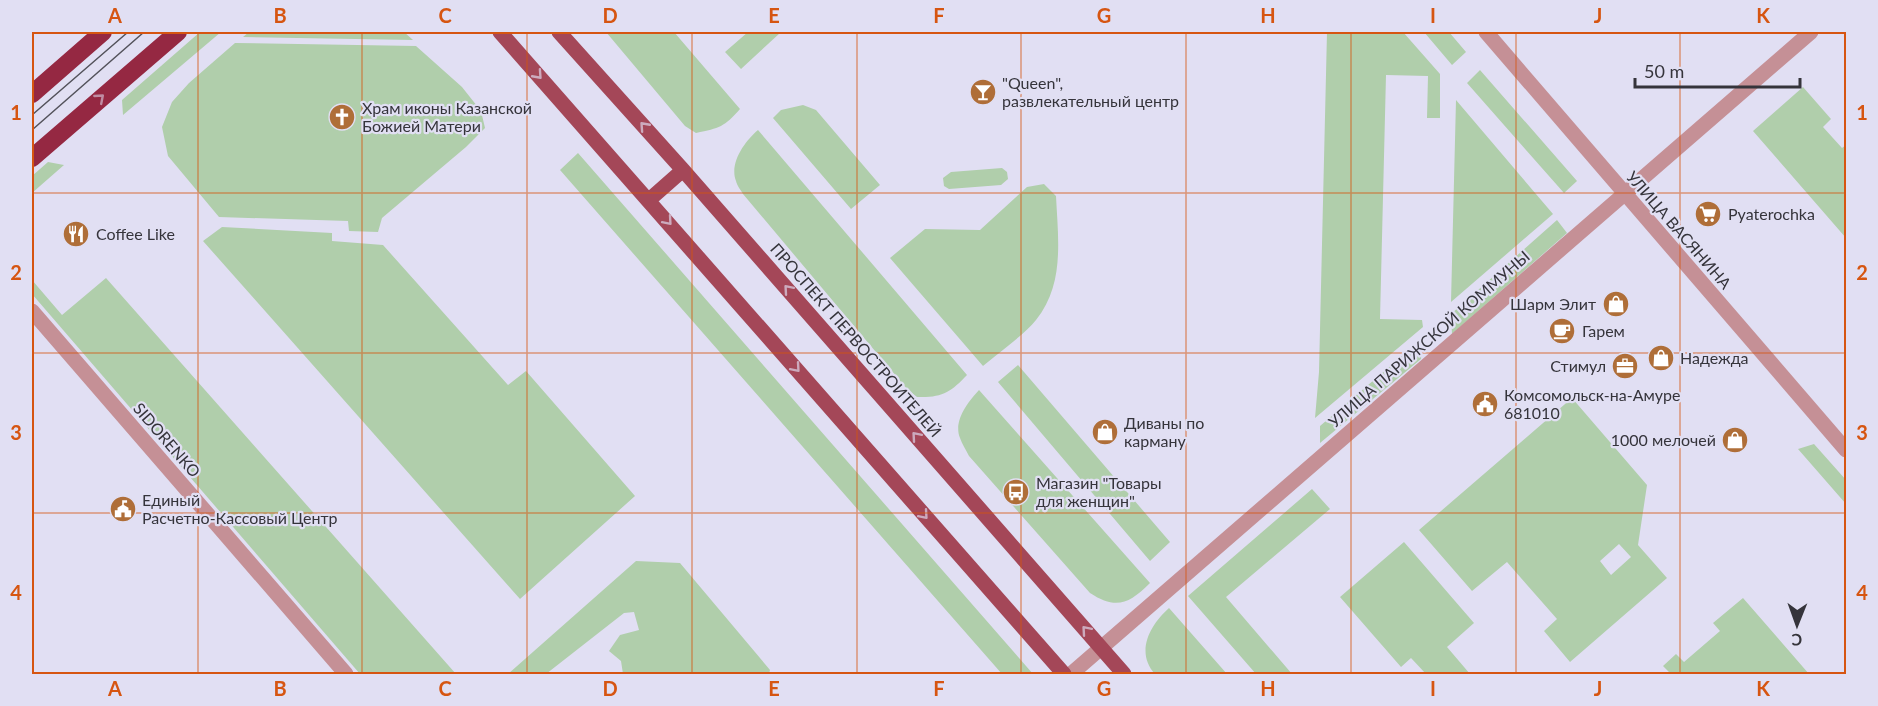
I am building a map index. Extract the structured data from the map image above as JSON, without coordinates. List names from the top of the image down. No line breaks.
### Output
{"streets":{"main road":["ПРОСПЕКТ ПЕРВОСТРОИТЕЛЕЙ"],"street":["УЛИЦА ВАСЯНИНА","УЛИЦА ПАРИЖСКОЙ КОММУНЫ","SIDORENKO"]},"crossings":[["УЛИЦА ВАСЯНИНА","УЛИЦА ПАРИЖСКОЙ КОММУНЫ"],["УЛИЦА ПАРИЖСКОЙ КОММУНЫ","ПРОСПЕКТ ПЕРВОСТРОИТЕЛЕЙ"]],"places":{"bar":["\"Queen\", развлекательный центр"],"church":["Храм иконы Казанской Божией Матери"],"supermarket":["Pyaterochka"],"restaurant":["Coffee Like"],"shop":["Шарм Элит","Надежда","Диваны по карману","1000 мелочей"],"cafe":["Гарем"],"office":["Стимул"],"public building":["Комсомольск-на-Амуре 681010","Единый Расчетно-Кассовый Центр"],"bus stop":["Магазин \"Товары для женщин\""]},"scale_bar":"50 m","north":"bottom","grid":{"columns":["A","B","C","D","E","F","G","H","I","J","K"],"rows":["1","2","3","4"]}}
